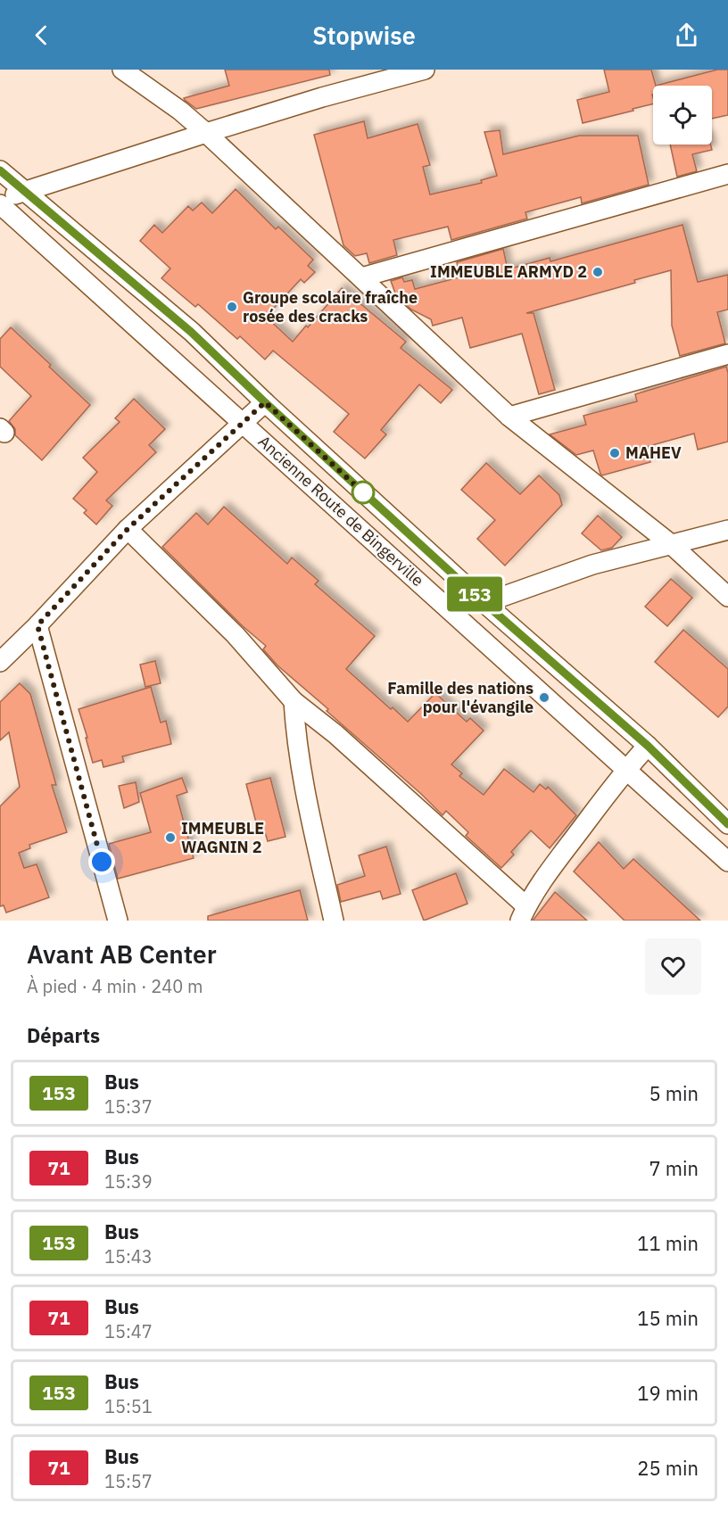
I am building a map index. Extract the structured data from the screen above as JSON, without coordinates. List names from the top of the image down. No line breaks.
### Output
{"streets":{"street":["Ancienne Route de Bingerville"]},"places":["IMMEUBLE ARMYD 2","Groupe scolaire fraîche rosée des cracks","MAHEV","Famille des nations pour l'évangile","IMMEUBLE WAGNIN 2"],"lines":["bus line 153"],"page":{"header":"Stopwise","on_map":"153","heading":[["Avant AB Center","À pied · 4 min · 240 m"],"Départs"],"list":[{"mark":"153","name":"Bus","note":"15:37","value":"5 min"},{"mark":"71","name":"Bus","note":"15:39","value":"7 min"},{"mark":"153","name":"Bus","note":"15:43","value":"11 min"},{"mark":"71","name":"Bus","note":"15:47","value":"15 min"},{"mark":"153","name":"Bus","note":"15:51","value":"19 min"},{"mark":"71","name":"Bus","note":"15:57","value":"25 min"}]}}
